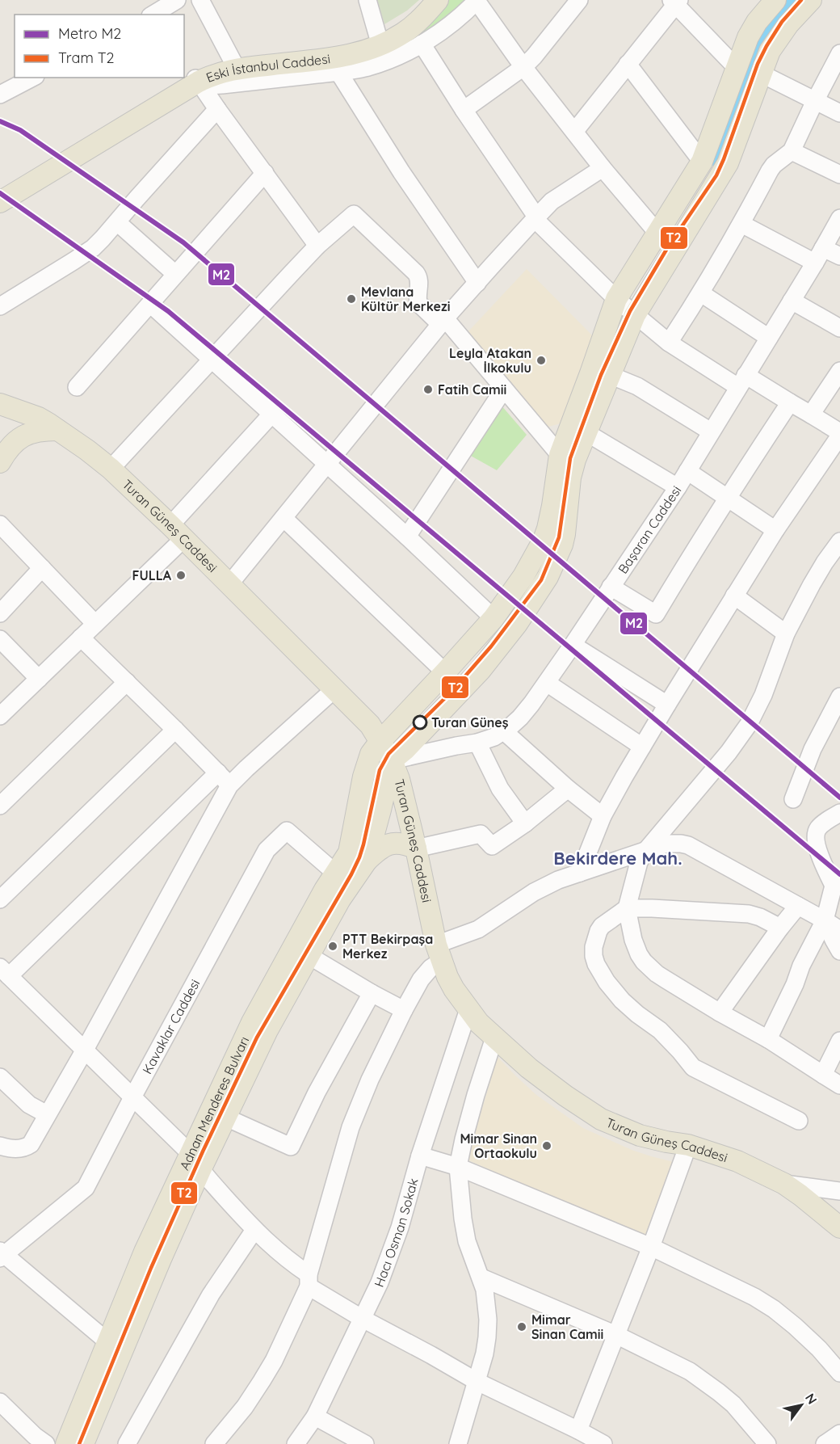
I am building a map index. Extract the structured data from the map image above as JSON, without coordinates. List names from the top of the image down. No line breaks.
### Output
{"streets":{"main road":["Eski İstanbul Caddesi","Turan Güneş Caddesi","Adnan Menderes Bulvarı"],"street":["Başaran Caddesi","Kavaklar Caddesi","Hacı Osman Sokak"]},"crossings":[["Turan Güneş Caddesi","Başaran Caddesi"],["Turan Güneş Caddesi","Adnan Menderes Bulvarı"],["Turan Güneş Caddesi","Hacı Osman Sokak"],["Başaran Caddesi","Adnan Menderes Bulvarı"],["Kavaklar Caddesi","Adnan Menderes Bulvarı"]],"districts":["Bekirdere Mah."],"places":["Mevlana Kültür Merkezi","Leyla Atakan İlkokulu","Fatih Camii","FULLA","Turan Güneş","PTT Bekirpaşa Merkez","Mimar Sinan Ortaokulu","Mimar Sinan Camii"],"lines":["tram line T2","metro line M2"],"legend":["Metro M2","Tram T2"],"north":"top right"}
